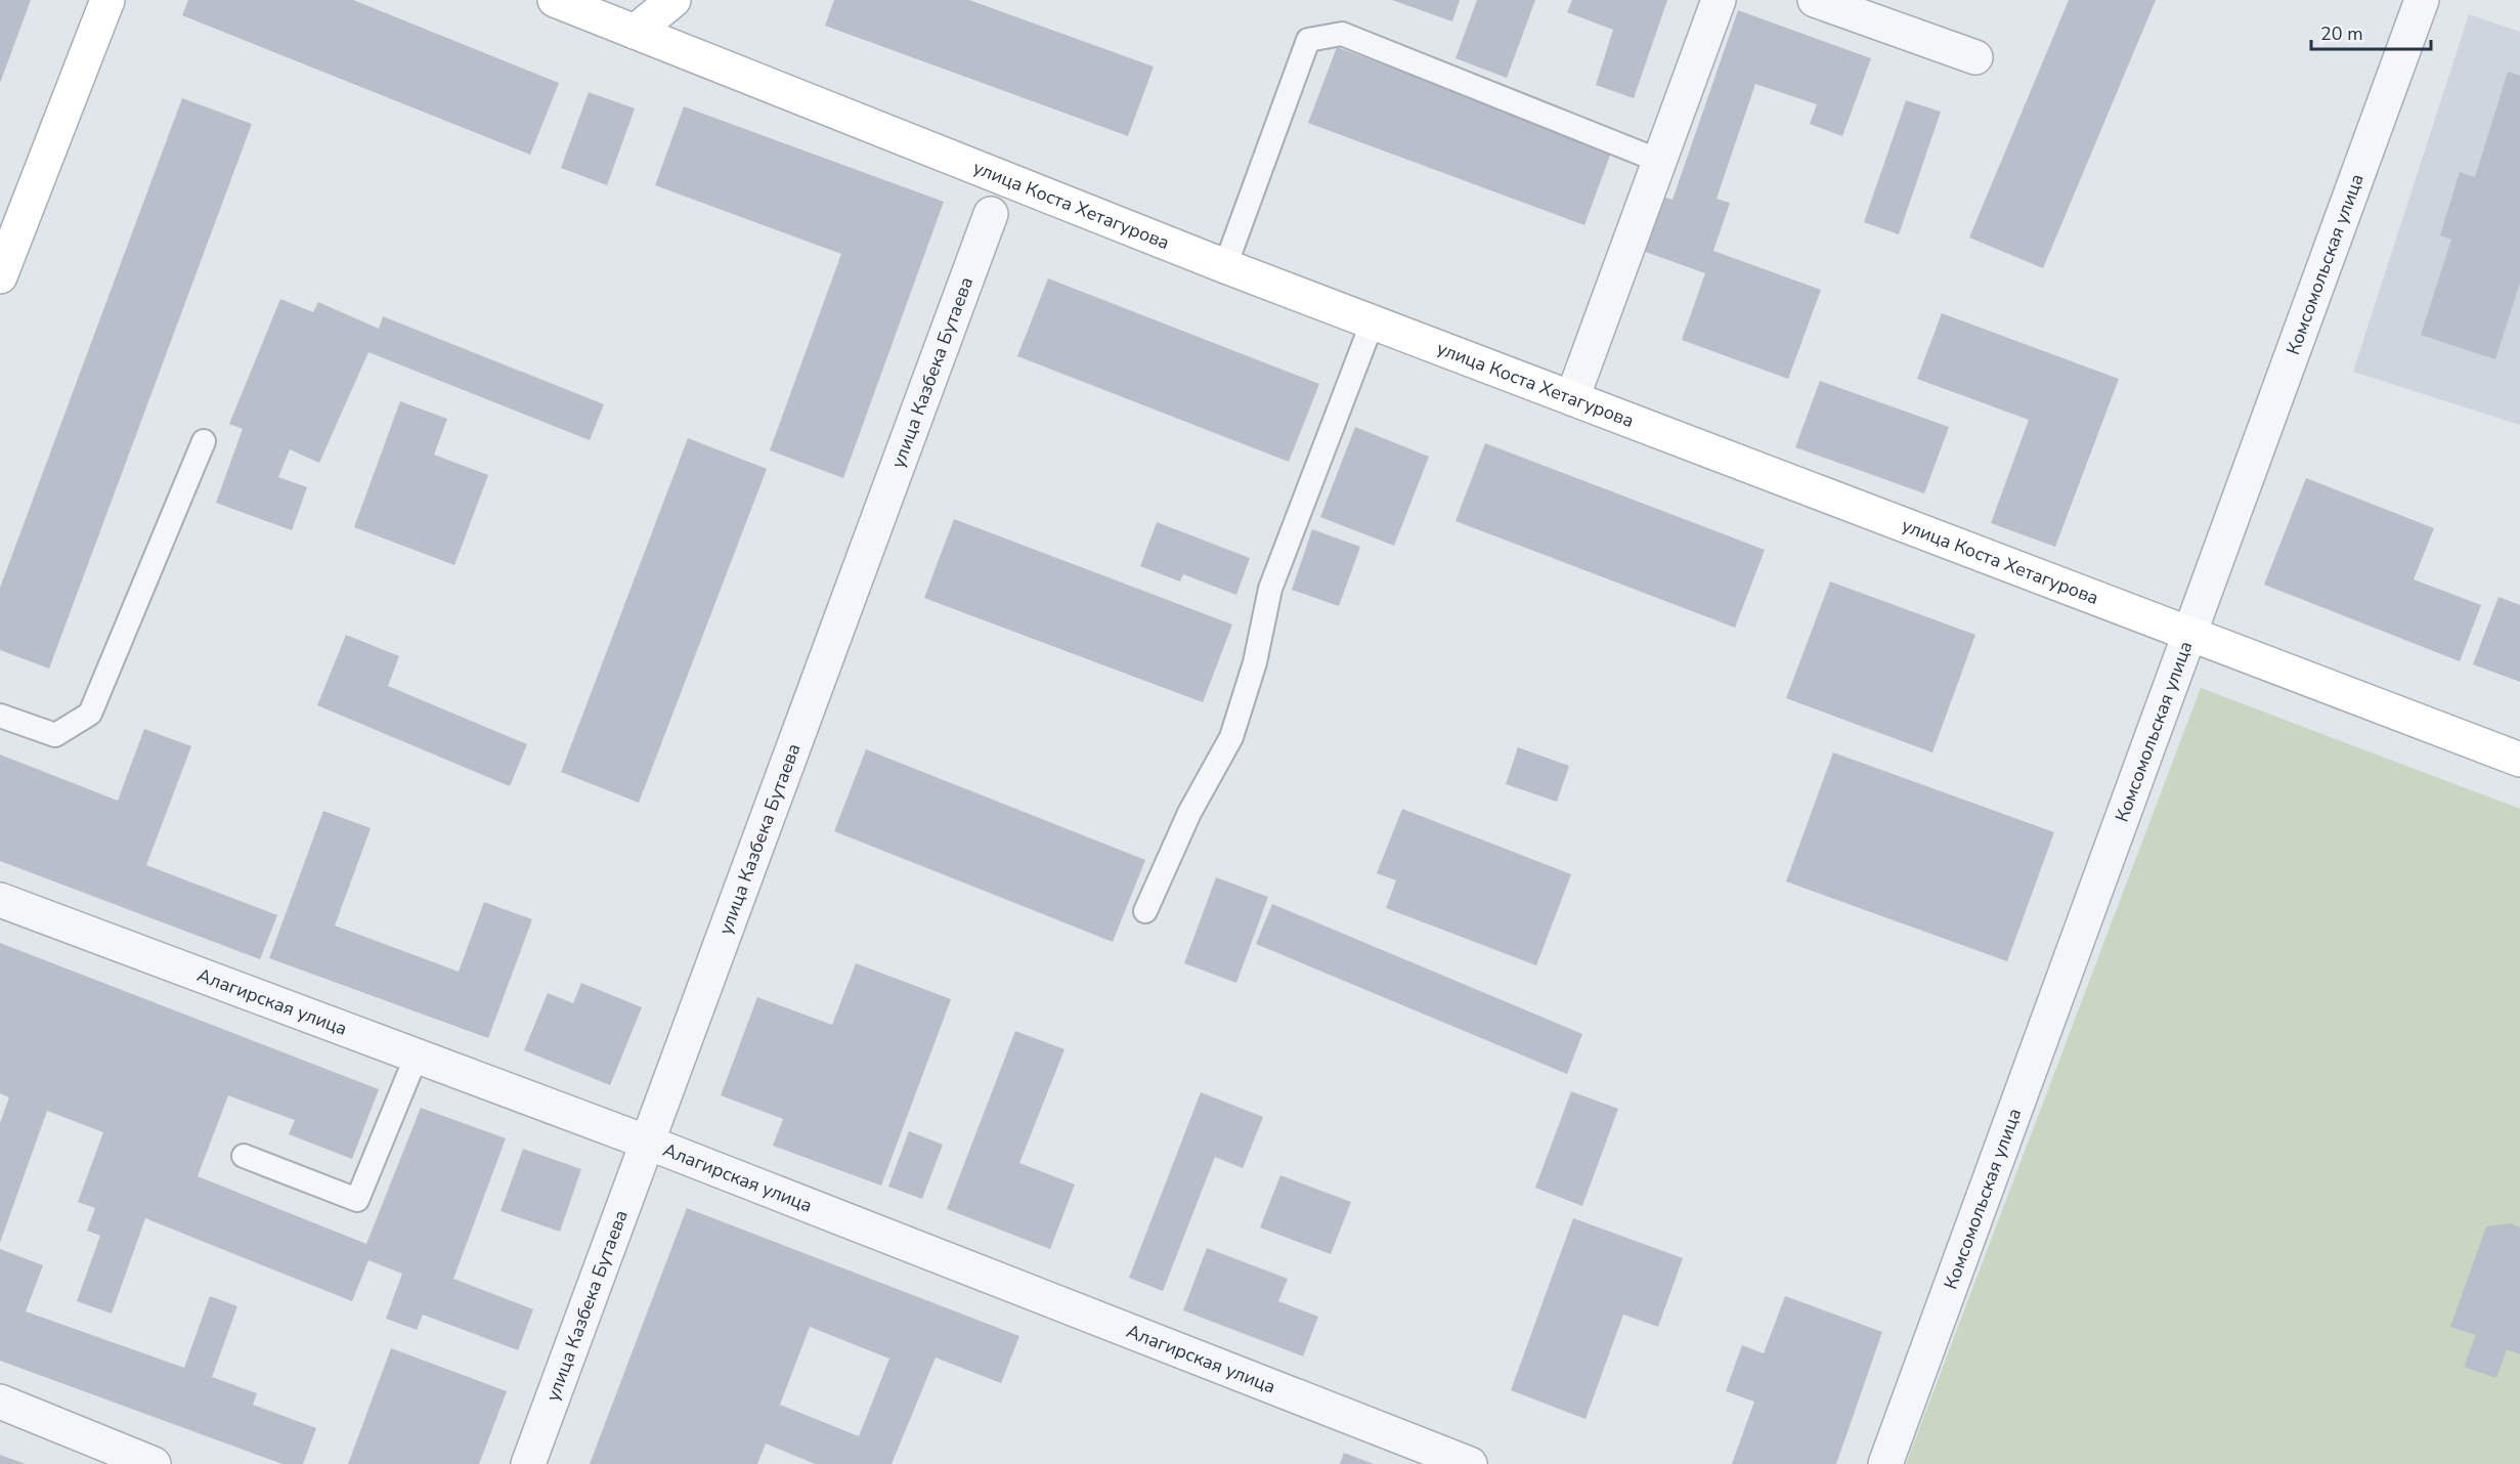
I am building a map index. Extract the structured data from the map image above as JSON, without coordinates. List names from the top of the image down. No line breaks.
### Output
{"streets":{"main road":["улица Коста Хетагурова"],"street":["Комсомольская улица","улица Казбека Бутаева","Алагирская улица"]},"crossings":[["улица Коста Хетагурова","Комсомольская улица"],["улица Казбека Бутаева","Алагирская улица"]],"scale_bar":"20 m"}
